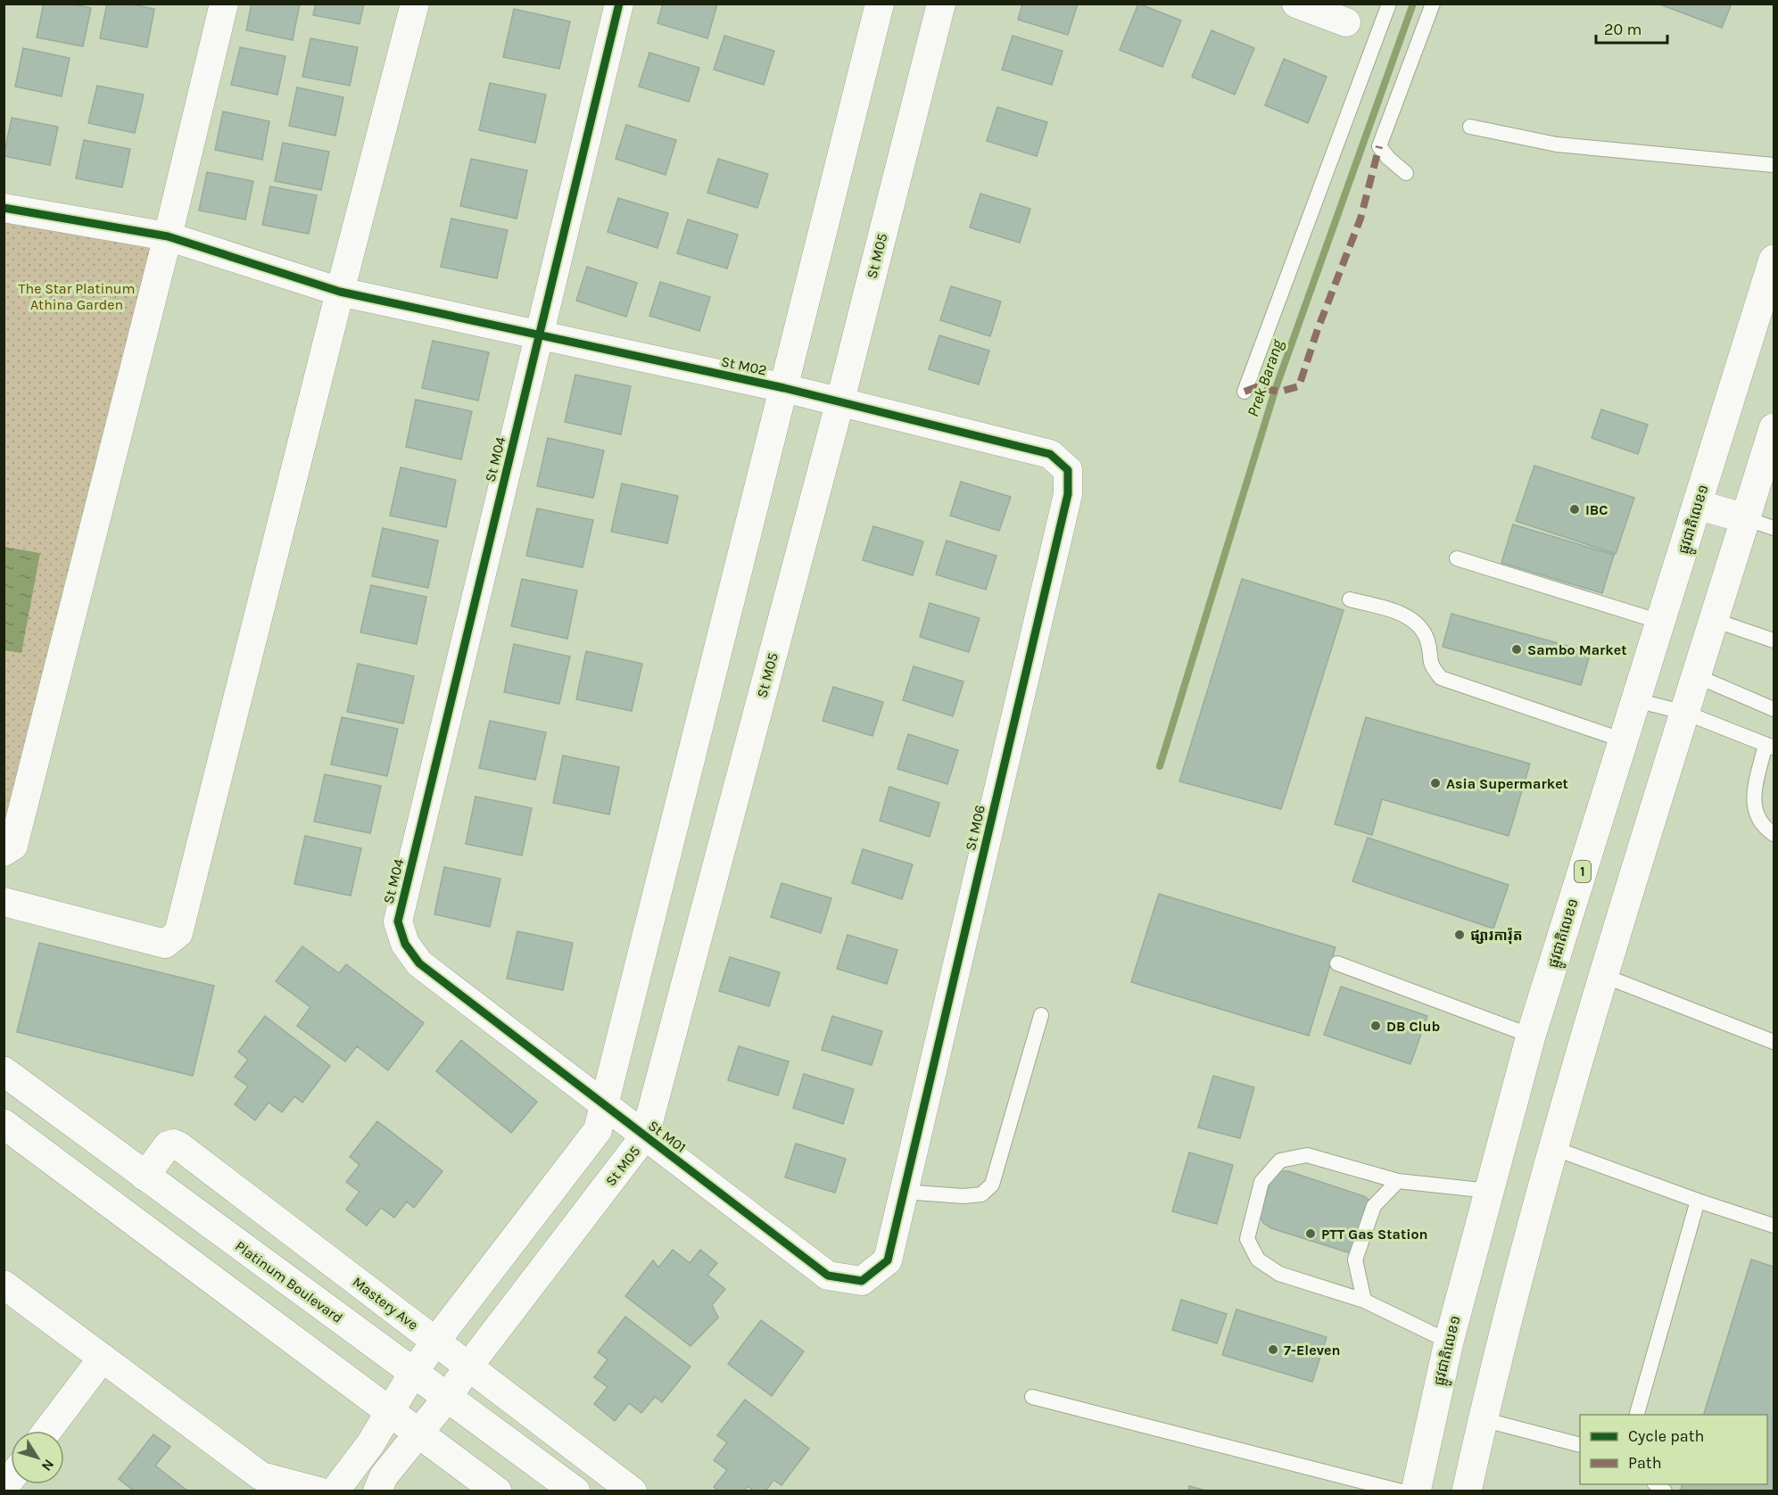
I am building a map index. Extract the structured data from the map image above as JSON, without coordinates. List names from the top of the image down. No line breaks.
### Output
{"streets":{"main road":["ផ្លូវជាតិលេខ១","1","Platinum Boulevard"],"street":["St M05","St M02","St M04","St M06","St M01","Mastery Ave"]},"crossings":[["St M05","St M02"],["St M05","St M01"],["St M05","Platinum Boulevard"],["St M05","Mastery Ave"],["St M02","St M04"],["St M02","St M06"],["St M04","St M01"],["St M06","St M01"],["Platinum Boulevard","Mastery Ave"]],"water":["Prek Barang"],"parks":["The Star Platinum Athina Garden"],"places":["IBC","Sambo Market","Asia Supermarket","ផ្សារការ៉ុត","DB Club","PTT Gas Station","7-Eleven"],"legend":["Cycle path","Path"],"scale_bar":"20 m","north":"bottom right"}
